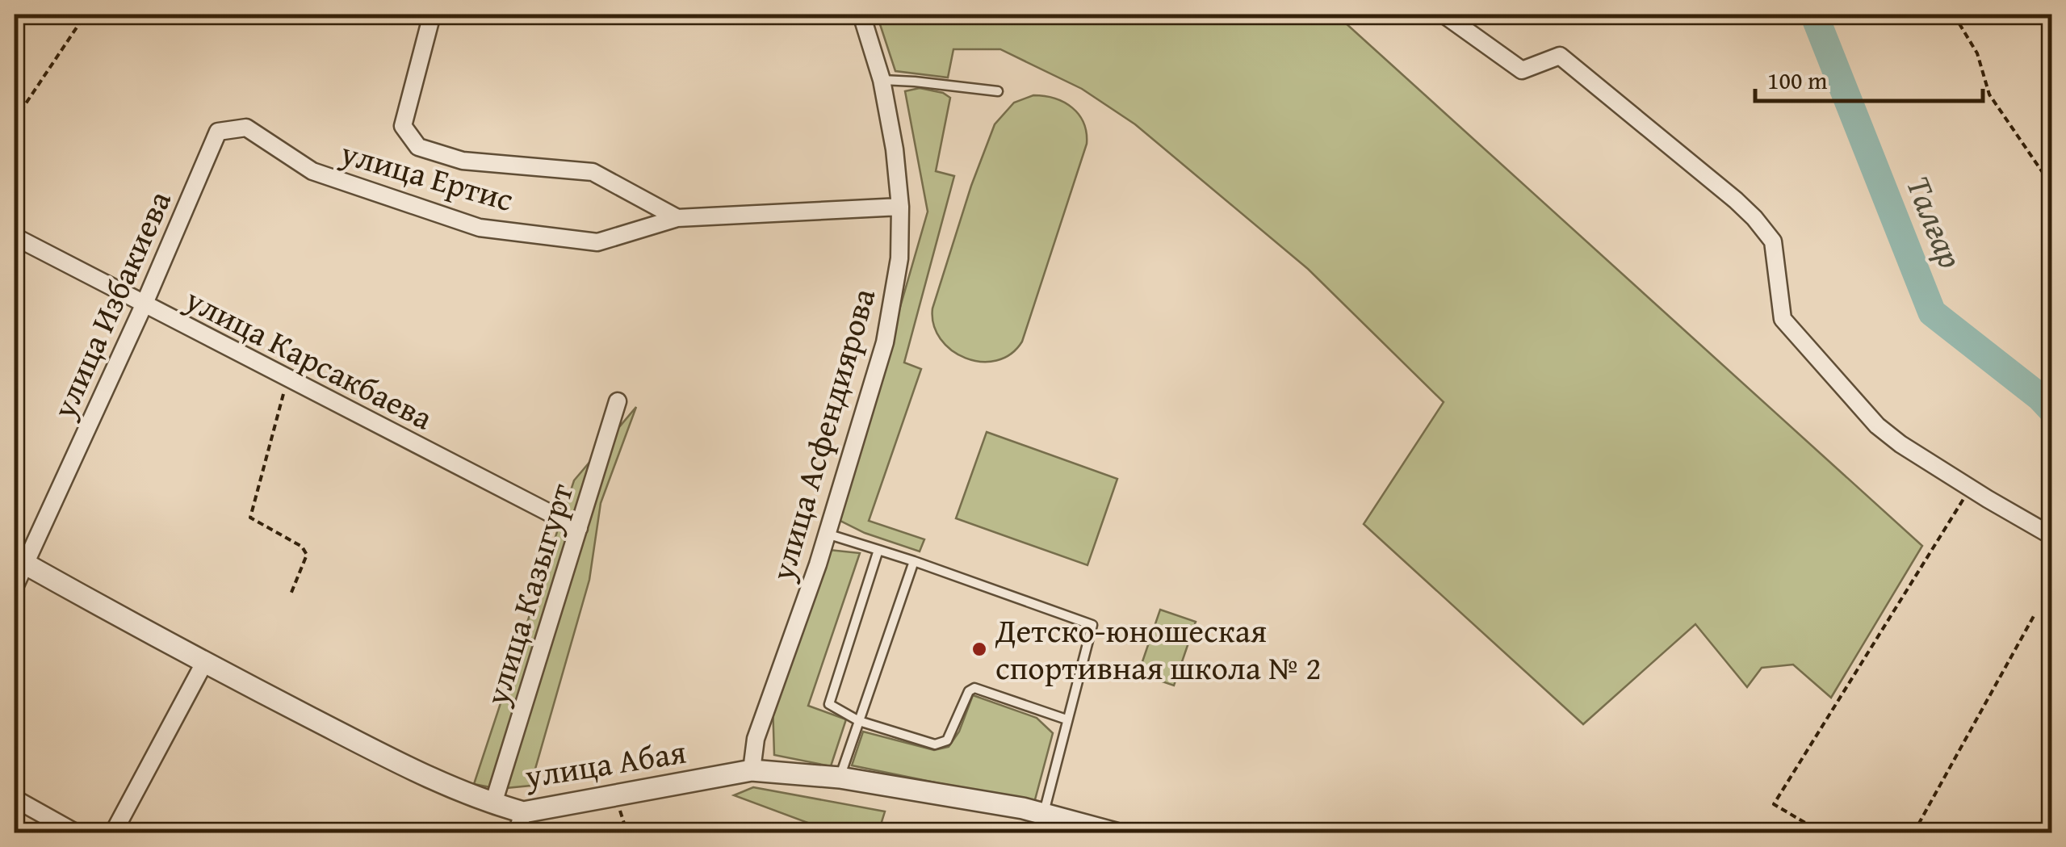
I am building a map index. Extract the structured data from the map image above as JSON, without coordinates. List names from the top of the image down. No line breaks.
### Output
{"streets":{"street":["улица Ертис","улица Избакиева","улица Карсакбаева","улица Асфендиярова","улица Казыгурт","улица Абая"]},"crossings":[["улица Ертис","улица Избакиева"],["улица Ертис","улица Асфендиярова"],["улица Избакиева","улица Карсакбаева"],["улица Избакиева","улица Абая"],["улица Карсакбаева","улица Казыгурт"],["улица Асфендиярова","улица Абая"],["улица Казыгурт","улица Абая"]],"water":["Талғар"],"places":["Детско-юношеская спортивная школа № 2"],"scale_bar":"100 m"}
